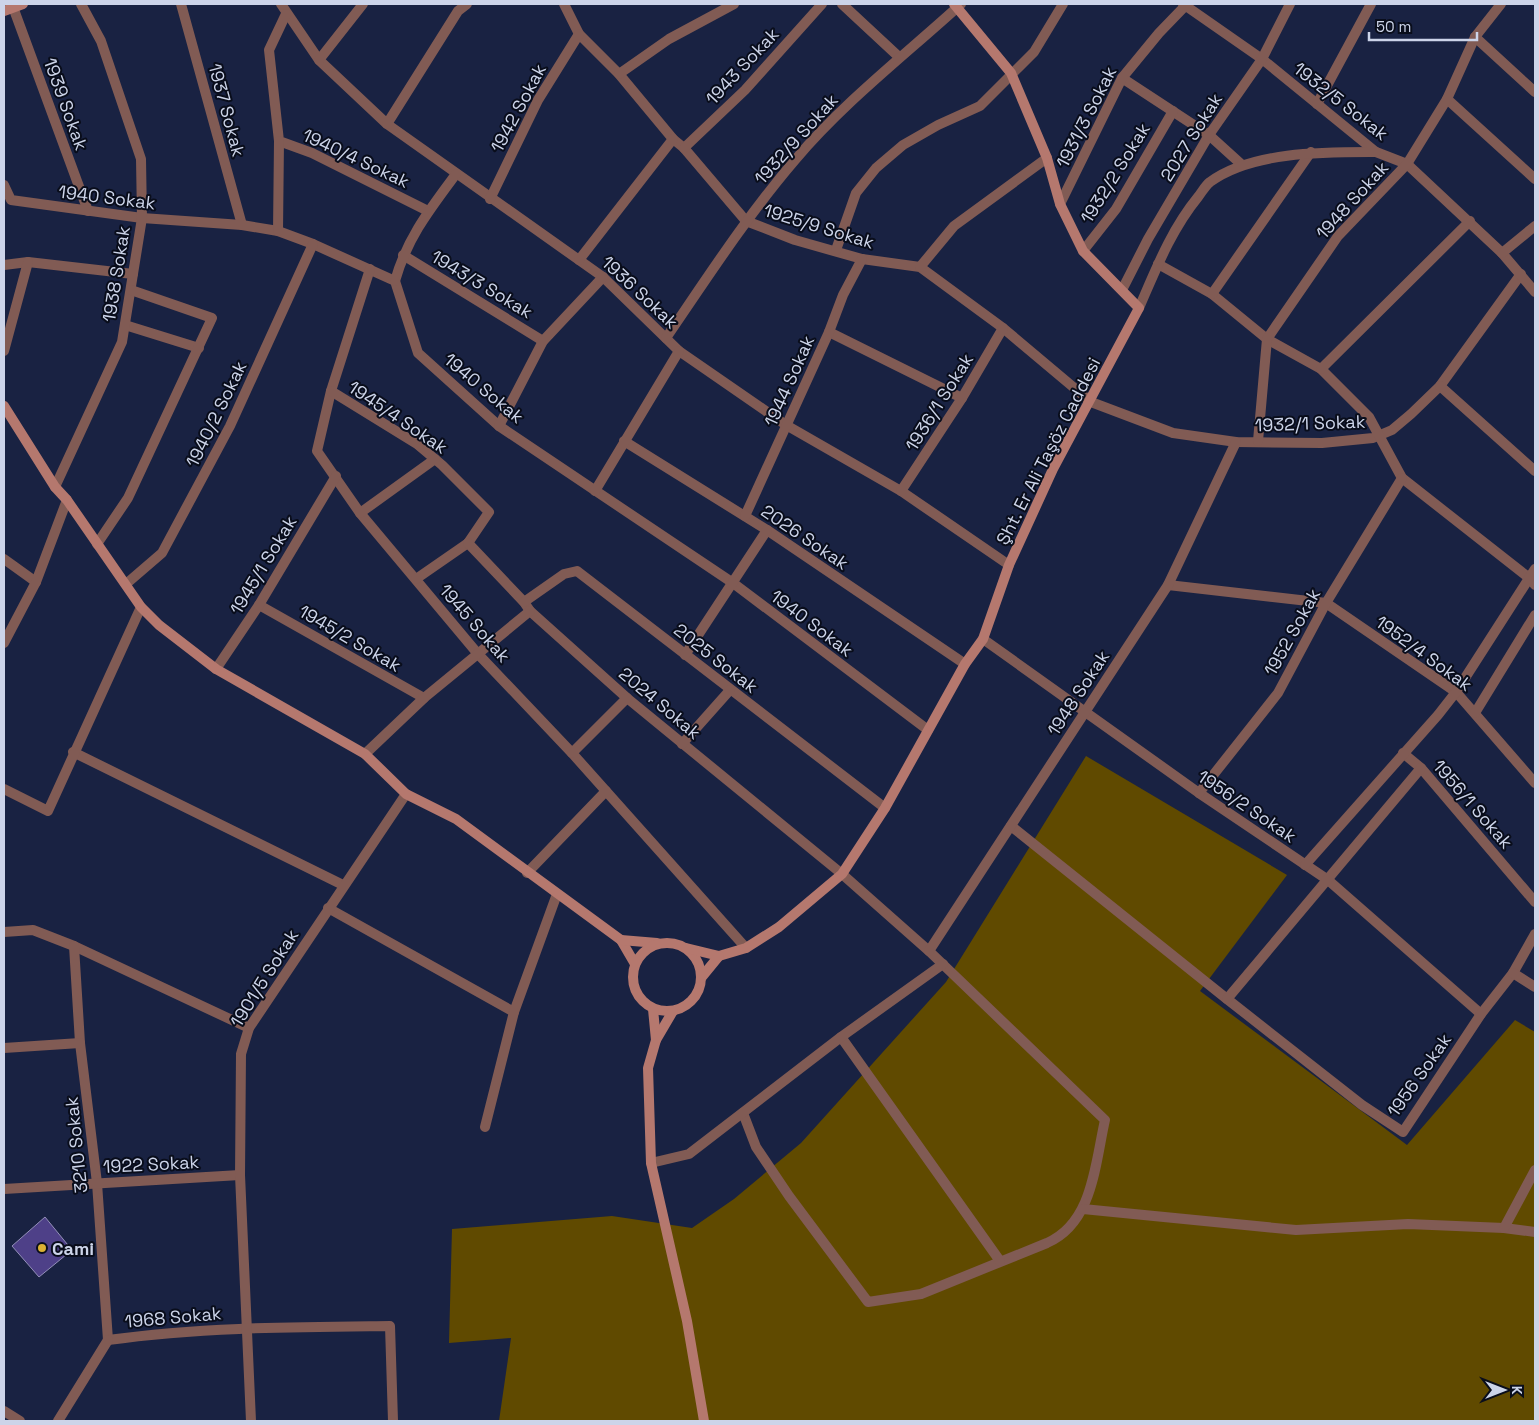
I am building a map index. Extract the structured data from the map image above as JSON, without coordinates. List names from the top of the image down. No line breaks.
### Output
{"streets":{"street":["1943 Sokak","1932/5 Sokak","1939 Sokak","1942 Sokak","1937 Sokak","1931/3 Sokak","2027 Sokak","1932/9 Sokak","1940/4 Sokak","1932/2 Sokak","1940 Sokak","1948 Sokak","1925/9 Sokak","1938 Sokak","1943/3 Sokak","1936 Sokak","1944 Sokak","1936/1 Sokak","1940/2 Sokak","1945/4 Sokak","1932/1 Sokak","Şht. Er Ali Taşöz Caddesi","2026 Sokak","1945/1 Sokak","1945 Sokak","1952 Sokak","1945/2 Sokak","1952/4 Sokak","2025 Sokak","2024 Sokak","1956/1 Sokak","1956/2 Sokak","1901/5 Sokak","1956 Sokak","3210 Sokak","1922 Sokak","1968 Sokak"]},"crossings":[["1943 Sokak","1925/9 Sokak"],["1932/5 Sokak","1931/3 Sokak"],["1932/5 Sokak","2027 Sokak"],["1932/5 Sokak","1948 Sokak"],["1932/5 Sokak","1932/1 Sokak"],["1939 Sokak","1940 Sokak"],["1942 Sokak","1925/9 Sokak"],["1942 Sokak","1936 Sokak"],["1937 Sokak","1940 Sokak"],["1932/9 Sokak","1925/9 Sokak"],["1932/9 Sokak","1936 Sokak"],["1940/4 Sokak","1936 Sokak"],["1940 Sokak","1938 Sokak"],["1940 Sokak","1940/2 Sokak"],["1940 Sokak","Şht. Er Ali Taşöz Caddesi"],["1940 Sokak","1945 Sokak"],["1948 Sokak","1932/1 Sokak"],["1948 Sokak","2024 Sokak"],["1948 Sokak","1956/2 Sokak"],["1925/9 Sokak","1944 Sokak"],["1925/9 Sokak","1936/1 Sokak"],["1925/9 Sokak","1932/1 Sokak"],["1925/9 Sokak","Şht. Er Ali Taşöz Caddesi"],["1936 Sokak","1944 Sokak"],["1936 Sokak","1936/1 Sokak"],["1936 Sokak","Şht. Er Ali Taşöz Caddesi"],["1944 Sokak","2026 Sokak"],["1945/4 Sokak","1945 Sokak"],["1945/4 Sokak","2024 Sokak"],["1932/1 Sokak","Şht. Er Ali Taşöz Caddesi"],["Şht. Er Ali Taşöz Caddesi","2026 Sokak"],["Şht. Er Ali Taşöz Caddesi","1945 Sokak"],["Şht. Er Ali Taşöz Caddesi","2025 Sokak"],["Şht. Er Ali Taşöz Caddesi","2024 Sokak"],["Şht. Er Ali Taşöz Caddesi","1956/2 Sokak"],["1945/1 Sokak","1945 Sokak"],["1945/1 Sokak","1945/2 Sokak"],["1952 Sokak","1952/4 Sokak"],["1952 Sokak","1956/2 Sokak"],["2025 Sokak","2024 Sokak"],["1956/2 Sokak","1956 Sokak"],["1901/5 Sokak","1922 Sokak"],["1901/5 Sokak","1968 Sokak"],["3210 Sokak","1922 Sokak"],["3210 Sokak","1968 Sokak"]],"places":["Cami"],"scale_bar":"50 m","north":"right"}
